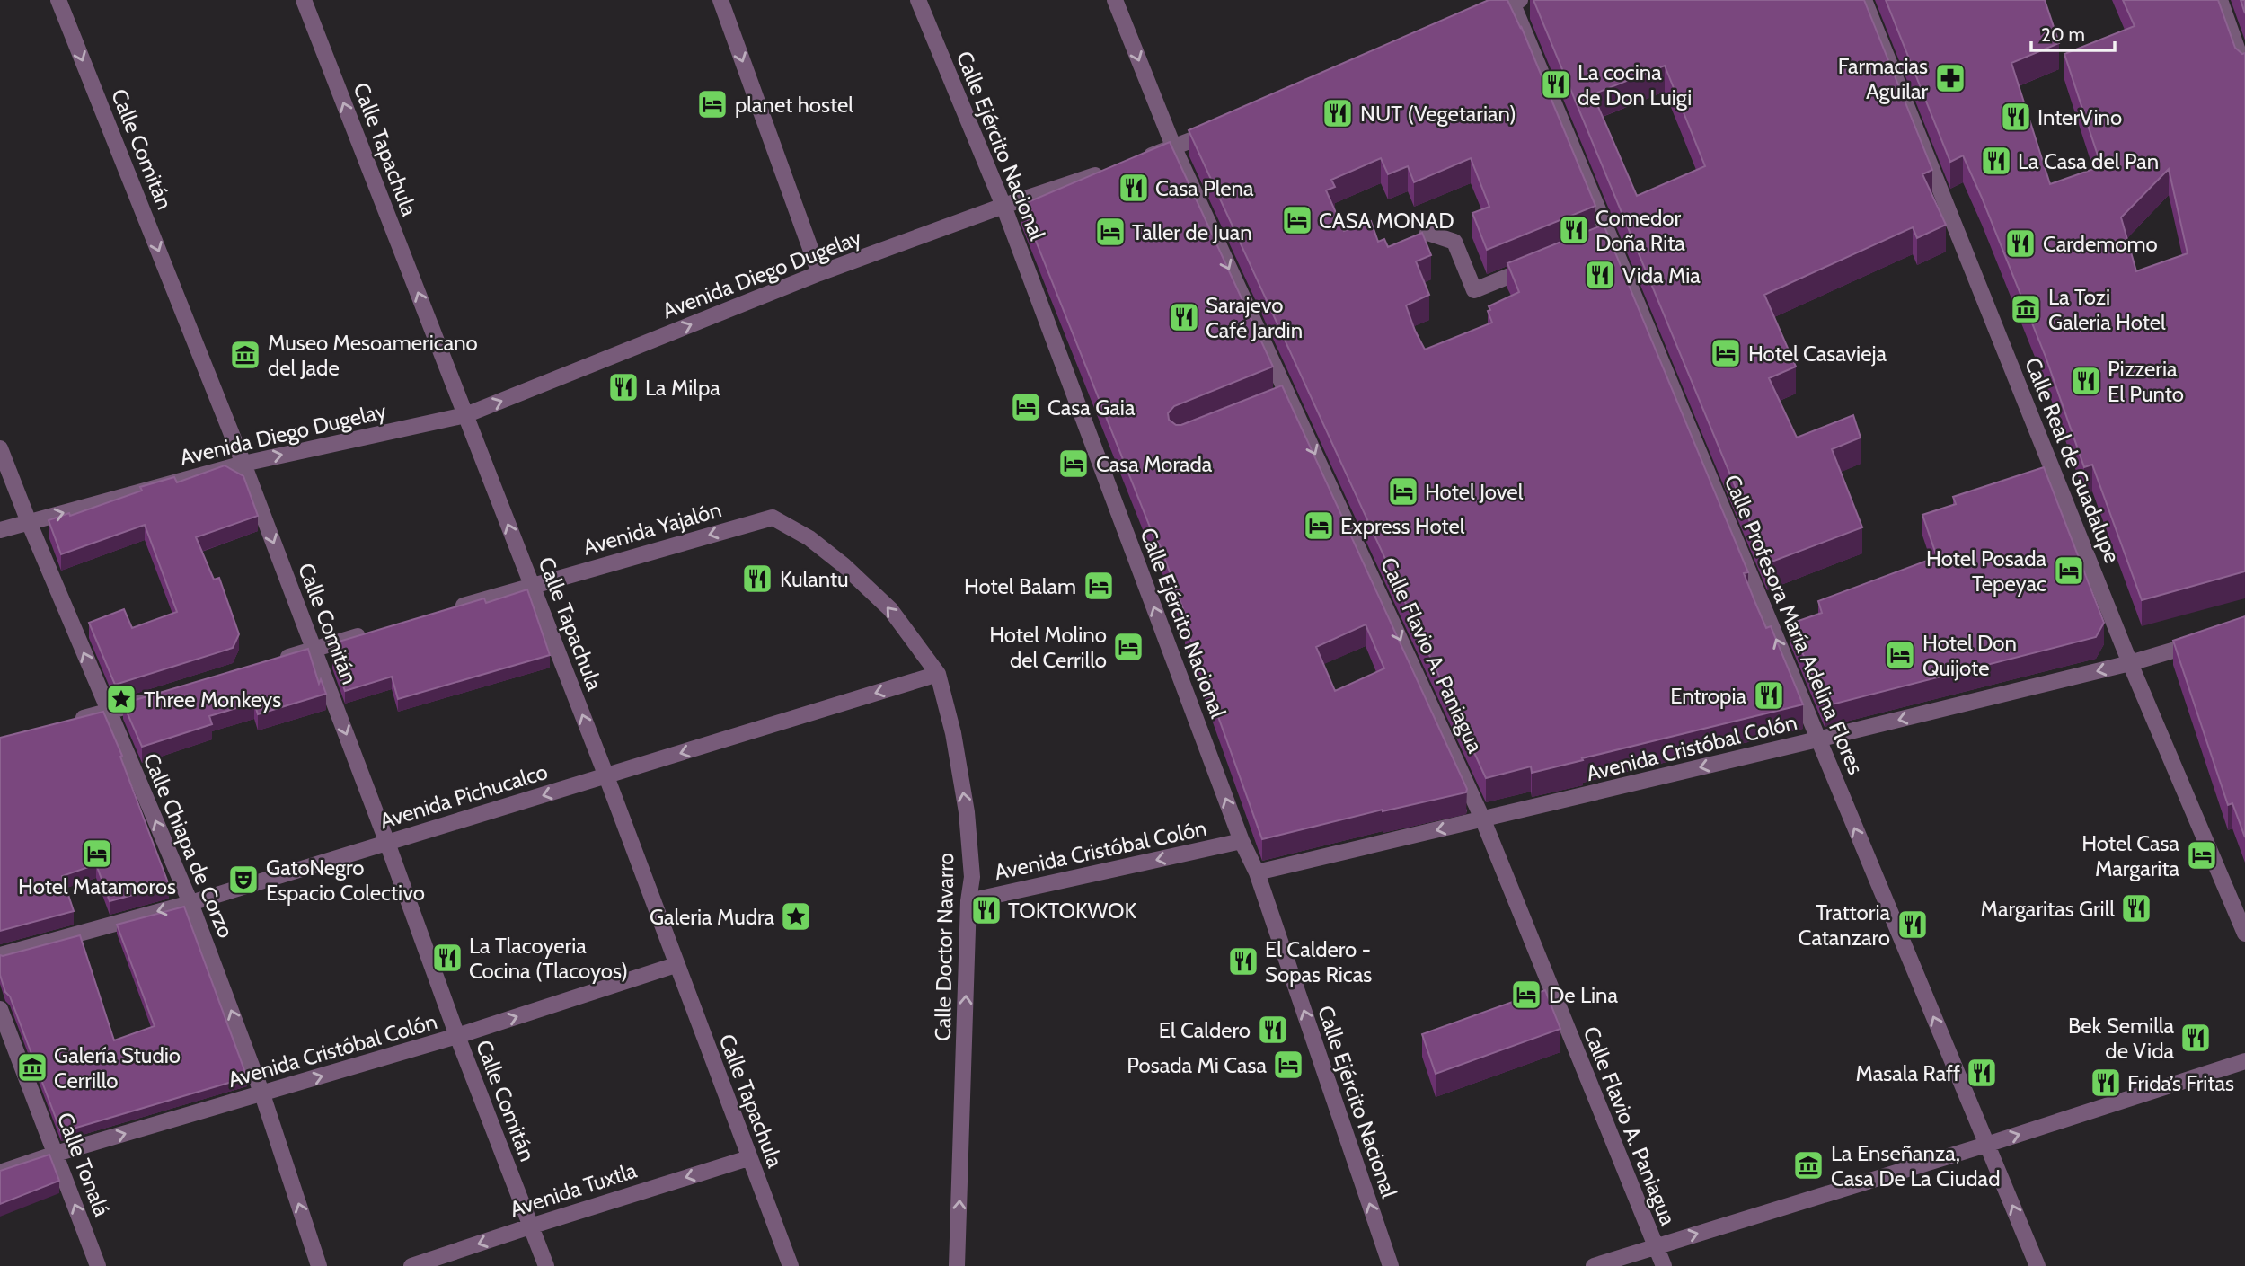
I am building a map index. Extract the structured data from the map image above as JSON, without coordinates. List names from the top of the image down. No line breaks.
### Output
{"streets":{"street":["Calle Ejército Nacional","Calle Comitán","Calle Tapachula","Avenida Diego Dugelay","Calle Real de Guadalupe","Avenida Yajalón","Calle Profesora María Adelina Flores","Calle Flavio A. Paniagua","Avenida Cristóbal Colón","Avenida Pichucalco","Calle Chiapa de Corzo","Calle Doctor Navarro","Calle Tonalá","Avenida Tuxtla"]},"crossings":[["Calle Ejército Nacional","Avenida Diego Dugelay"],["Calle Ejército Nacional","Avenida Cristóbal Colón"],["Calle Comitán","Avenida Diego Dugelay"],["Calle Comitán","Avenida Cristóbal Colón"],["Calle Comitán","Avenida Pichucalco"],["Calle Comitán","Avenida Tuxtla"],["Calle Tapachula","Avenida Diego Dugelay"],["Calle Tapachula","Avenida Yajalón"],["Calle Tapachula","Avenida Cristóbal Colón"],["Calle Tapachula","Avenida Pichucalco"],["Calle Tapachula","Avenida Tuxtla"],["Avenida Diego Dugelay","Calle Chiapa de Corzo"],["Calle Real de Guadalupe","Avenida Cristóbal Colón"],["Avenida Yajalón","Calle Doctor Navarro"],["Calle Profesora María Adelina Flores","Avenida Cristóbal Colón"],["Calle Flavio A. Paniagua","Avenida Cristóbal Colón"],["Avenida Cristóbal Colón","Calle Chiapa de Corzo"],["Avenida Cristóbal Colón","Calle Doctor Navarro"],["Avenida Cristóbal Colón","Calle Tonalá"],["Avenida Pichucalco","Calle Chiapa de Corzo"],["Avenida Pichucalco","Calle Doctor Navarro"]],"one_way":["Calle Ejército Nacional","Calle Comitán","Calle Tapachula","Avenida Diego Dugelay","Avenida Yajalón","Calle Profesora María Adelina Flores","Calle Flavio A. Paniagua","Avenida Pichucalco","Calle Chiapa de Corzo","Calle Doctor Navarro","Calle Tonalá","Avenida Tuxtla"],"places":{"pharmacy":["Farmacias Aguilar"],"restaurant":["La cocina de Don Luigi","NUT (Vegetarian)","InterVino","La Casa del Pan","Casa Plena","Comedor Doña Rita","Cardemomo","Vida Mia","Sarajevo Café Jardin","Pizzeria El Punto","La Milpa","Kulantu","Entropia","Margaritas Grill","TOKTOKWOK","Trattoria Catanzaro","La Tlacoyeria Cocina (Tlacoyos)","El Caldero - Sopas Ricas","El Caldero","Bek Semilla de Vida","Masala Raff","Frida’s Fritas"],"hotel":["planet hostel","CASA MONAD","Taller de Juan","Hotel Casavieja","Casa Gaia","Casa Morada","Hotel Jovel","Express Hotel","Hotel Posada Tepeyac","Hotel Balam","Hotel Molino del Cerrillo","Hotel Don Quijote","Hotel Matamoros","Hotel Casa Margarita","De Lina","Posada Mi Casa"],"museum":["La Tozi Galeria Hotel","Museo Mesoamericano del Jade","Galería Studio Cerrillo","La Enseñanza, Casa De La Ciudad"],"place":["Three Monkeys","Galeria Mudra"],"theatre":["GatoNegro Espacio Colectivo"]},"scale_bar":"20 m"}
